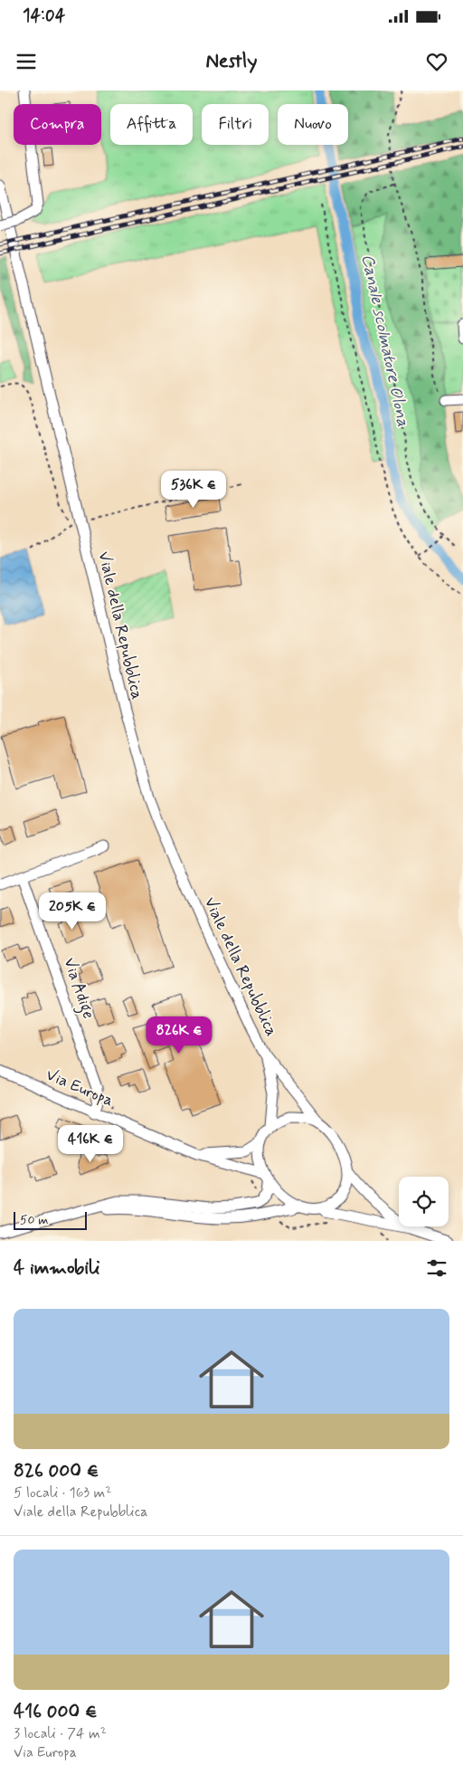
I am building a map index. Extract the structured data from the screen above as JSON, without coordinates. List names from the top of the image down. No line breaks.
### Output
{"streets":{"street":["Viale della Repubblica","Via Adige","Via Europa"]},"crossings":[["Viale della Repubblica","Via Europa"],["Via Adige","Via Europa"]],"water":["Canale scolmatore Olona"],"scale_bar":"50 m","page":{"status":"14:04","header":"Nestly","chip":["Compra","Affitta","Filtri","Nuovo"],"price":["536K €","205K €","826K €","416K €"],"scale":"50 m","heading":"4 immobili","list":[{"name":"826 000 €","note":"5 locali · 163 m² · Viale della Repubblica"},{"name":"416 000 €","note":"3 locali · 74 m² · Via Europa"}]}}
